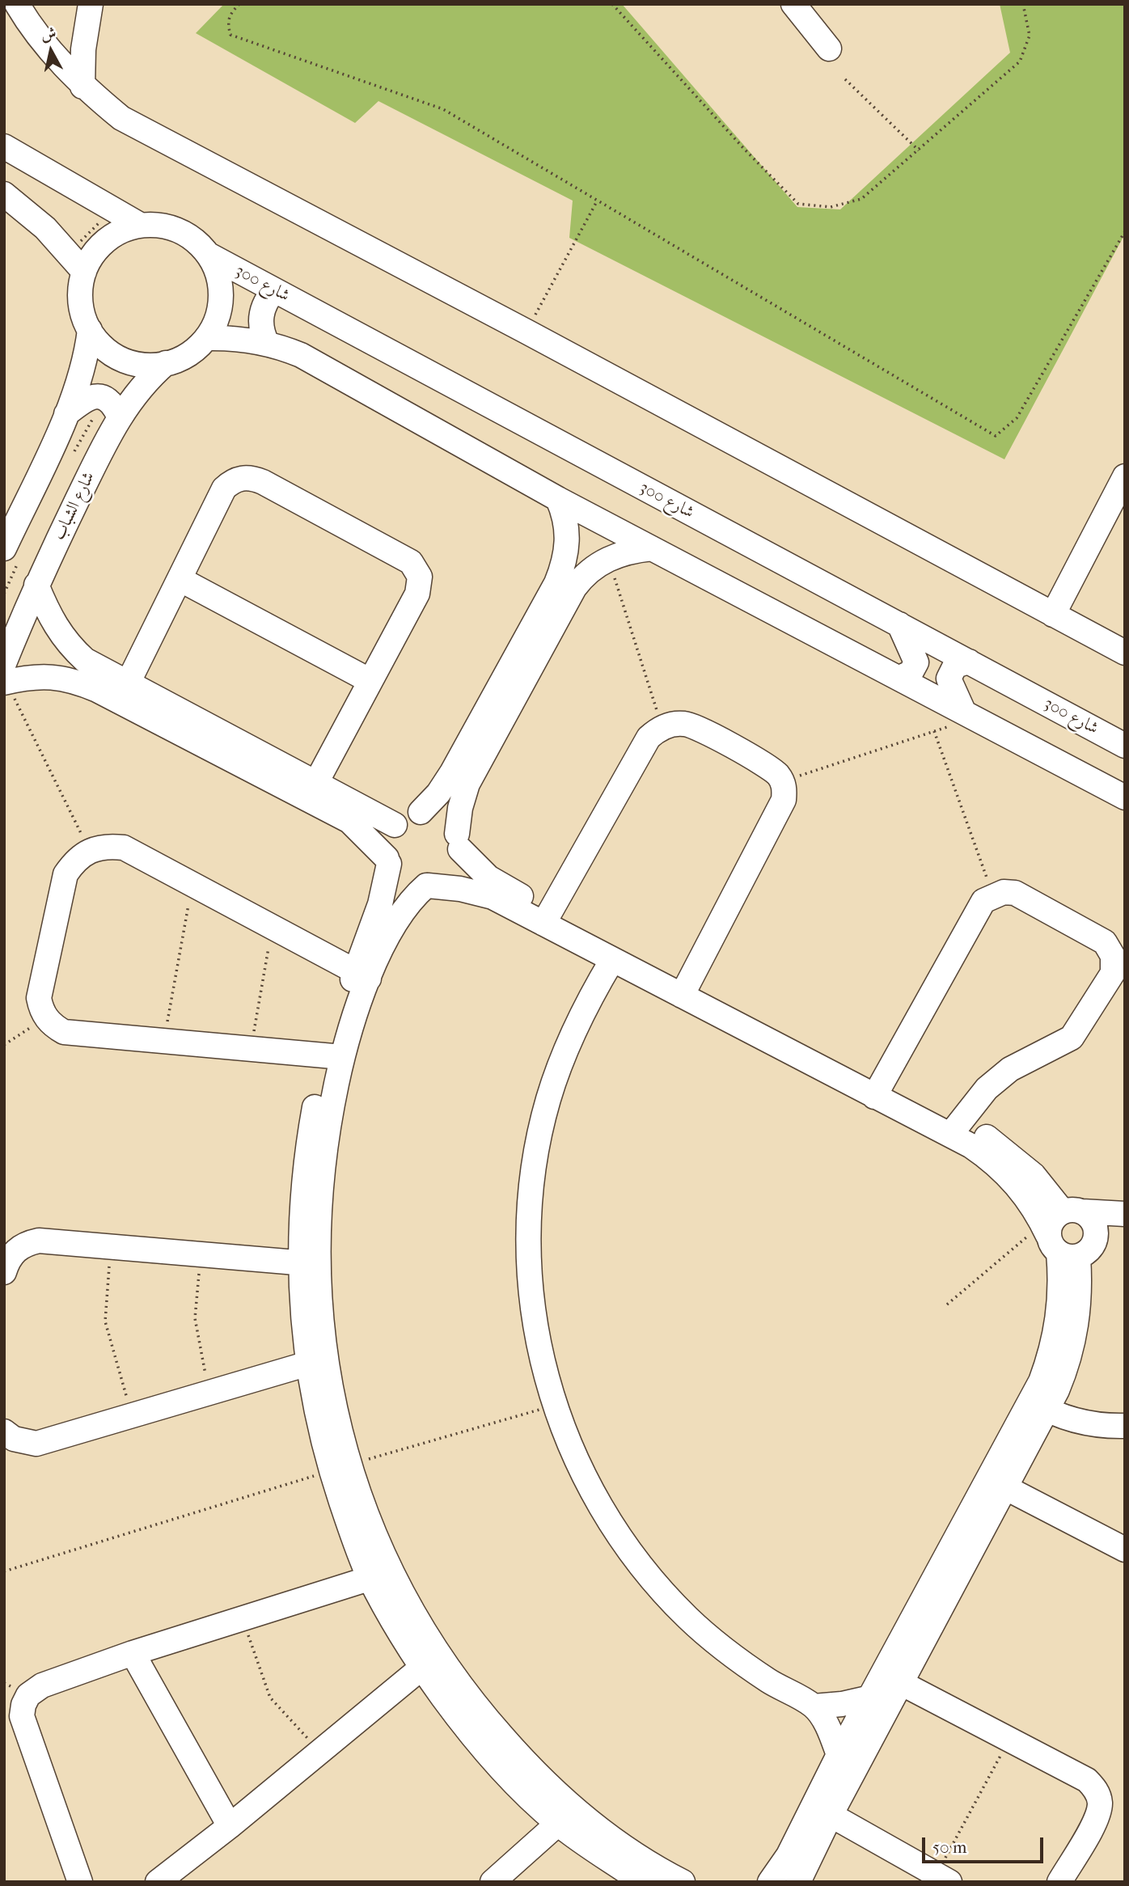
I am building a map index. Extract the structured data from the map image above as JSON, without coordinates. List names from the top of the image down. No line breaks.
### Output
{"streets":{"street":["شارع 300","شارع الشباب"]},"crossings":[["شارع 300","شارع الشباب"]],"scale_bar":"50 m","north":"top"}
